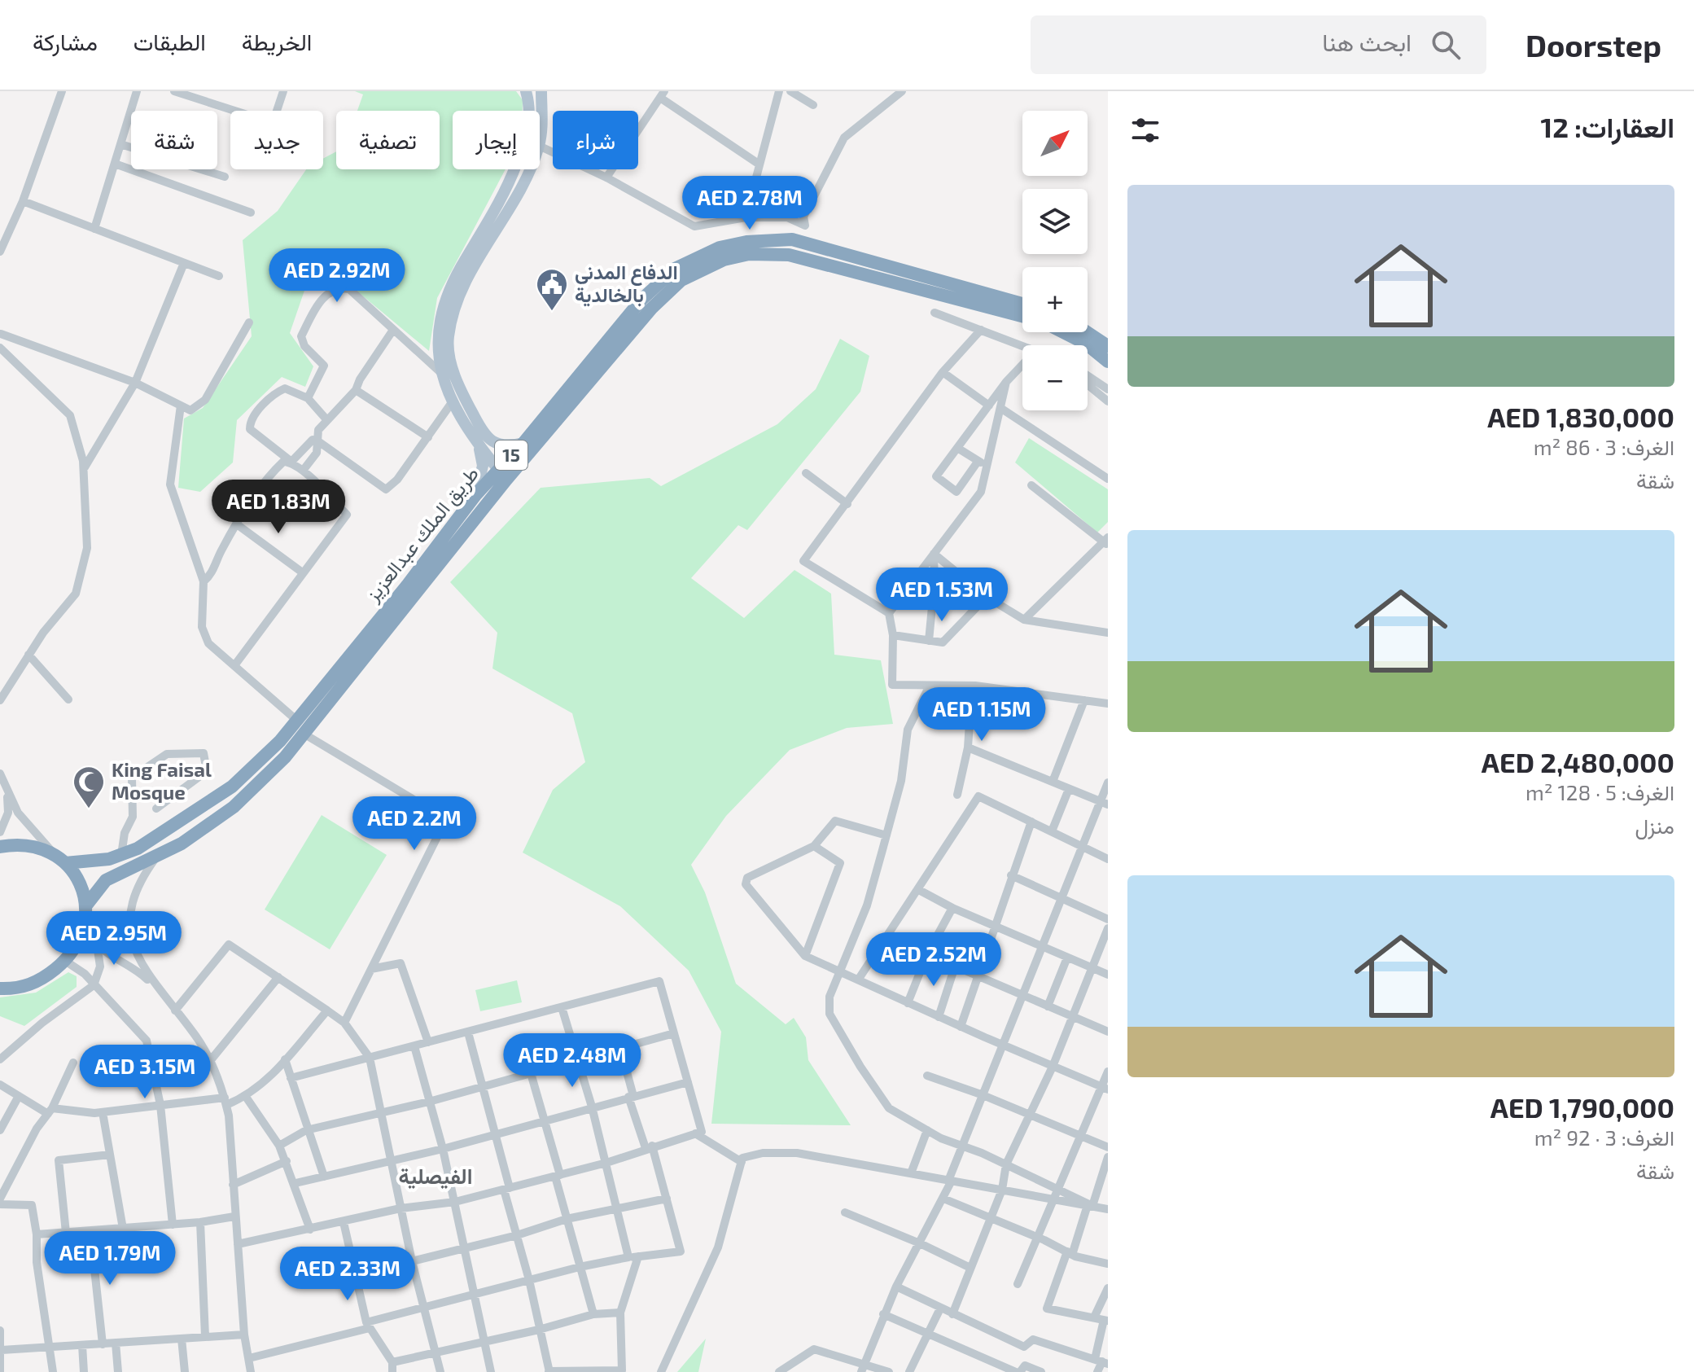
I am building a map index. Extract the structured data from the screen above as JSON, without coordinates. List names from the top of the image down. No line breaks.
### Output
{"streets":{"highway":["15","طريق الملك عبدالعزيز"]},"districts":["الفيصلية"],"places":{"public building":["الدفاع المدني بالخالدية"],"mosque":["King Faisal Mosque"]},"north":"top right","page":{"header":"Doorstep","search":"ابحث هنا","nav":["الخريطة","الطبقات","مشاركة"],"heading":"العقارات: 12","map_buttons":["+","−"],"chip":["شراء","إيجار","تصفية","جديد","شقة"],"list":[{"name":"AED 1,830,000","note":"الغرف: 3 · 86 m² · شقة"},{"name":"AED 2,480,000","note":"الغرف: 5 · 128 m² · منزل"},{"name":"AED 1,790,000","note":"الغرف: 3 · 92 m² · شقة"}],"price":["AED 2.78M","AED 2.92M","AED 1.83M","AED 1.53M","AED 1.15M","AED 2.2M","AED 2.95M","AED 2.52M","AED 2.48M","AED 3.15M","AED 1.79M","AED 2.33M"]}}
